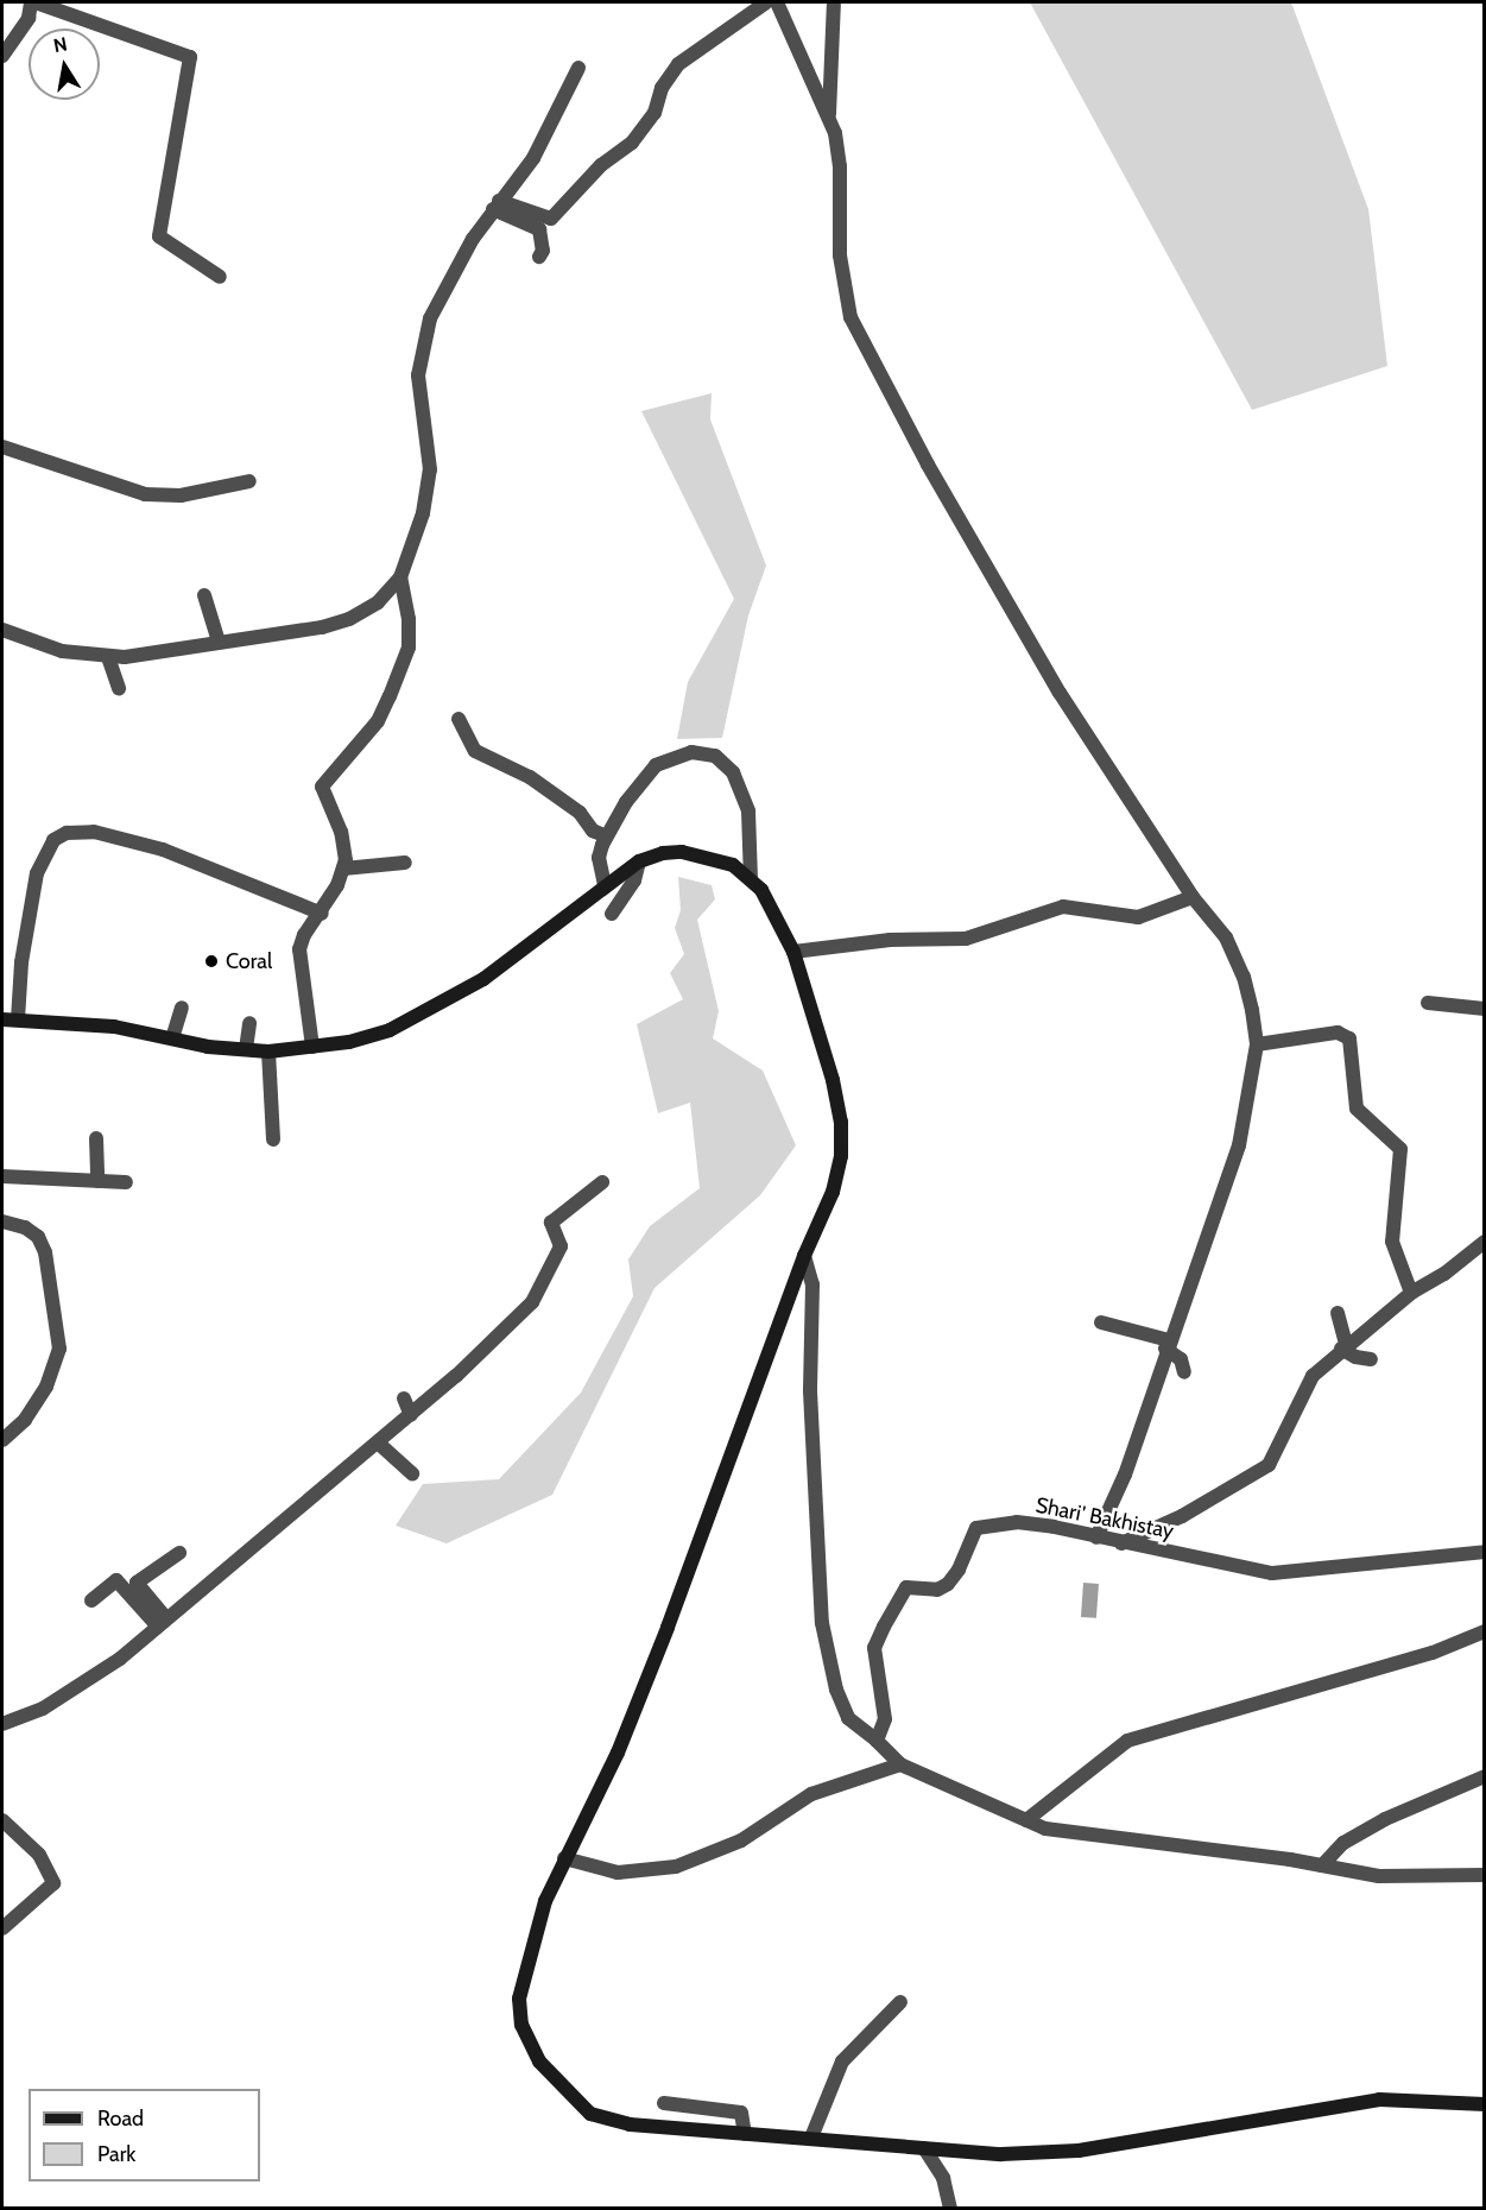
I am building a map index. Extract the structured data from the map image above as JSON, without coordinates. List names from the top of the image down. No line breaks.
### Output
{"streets":{"street":["Shari' Bakhistay"]},"places":["Coral"],"legend":["Road","Park"],"north":"top"}
